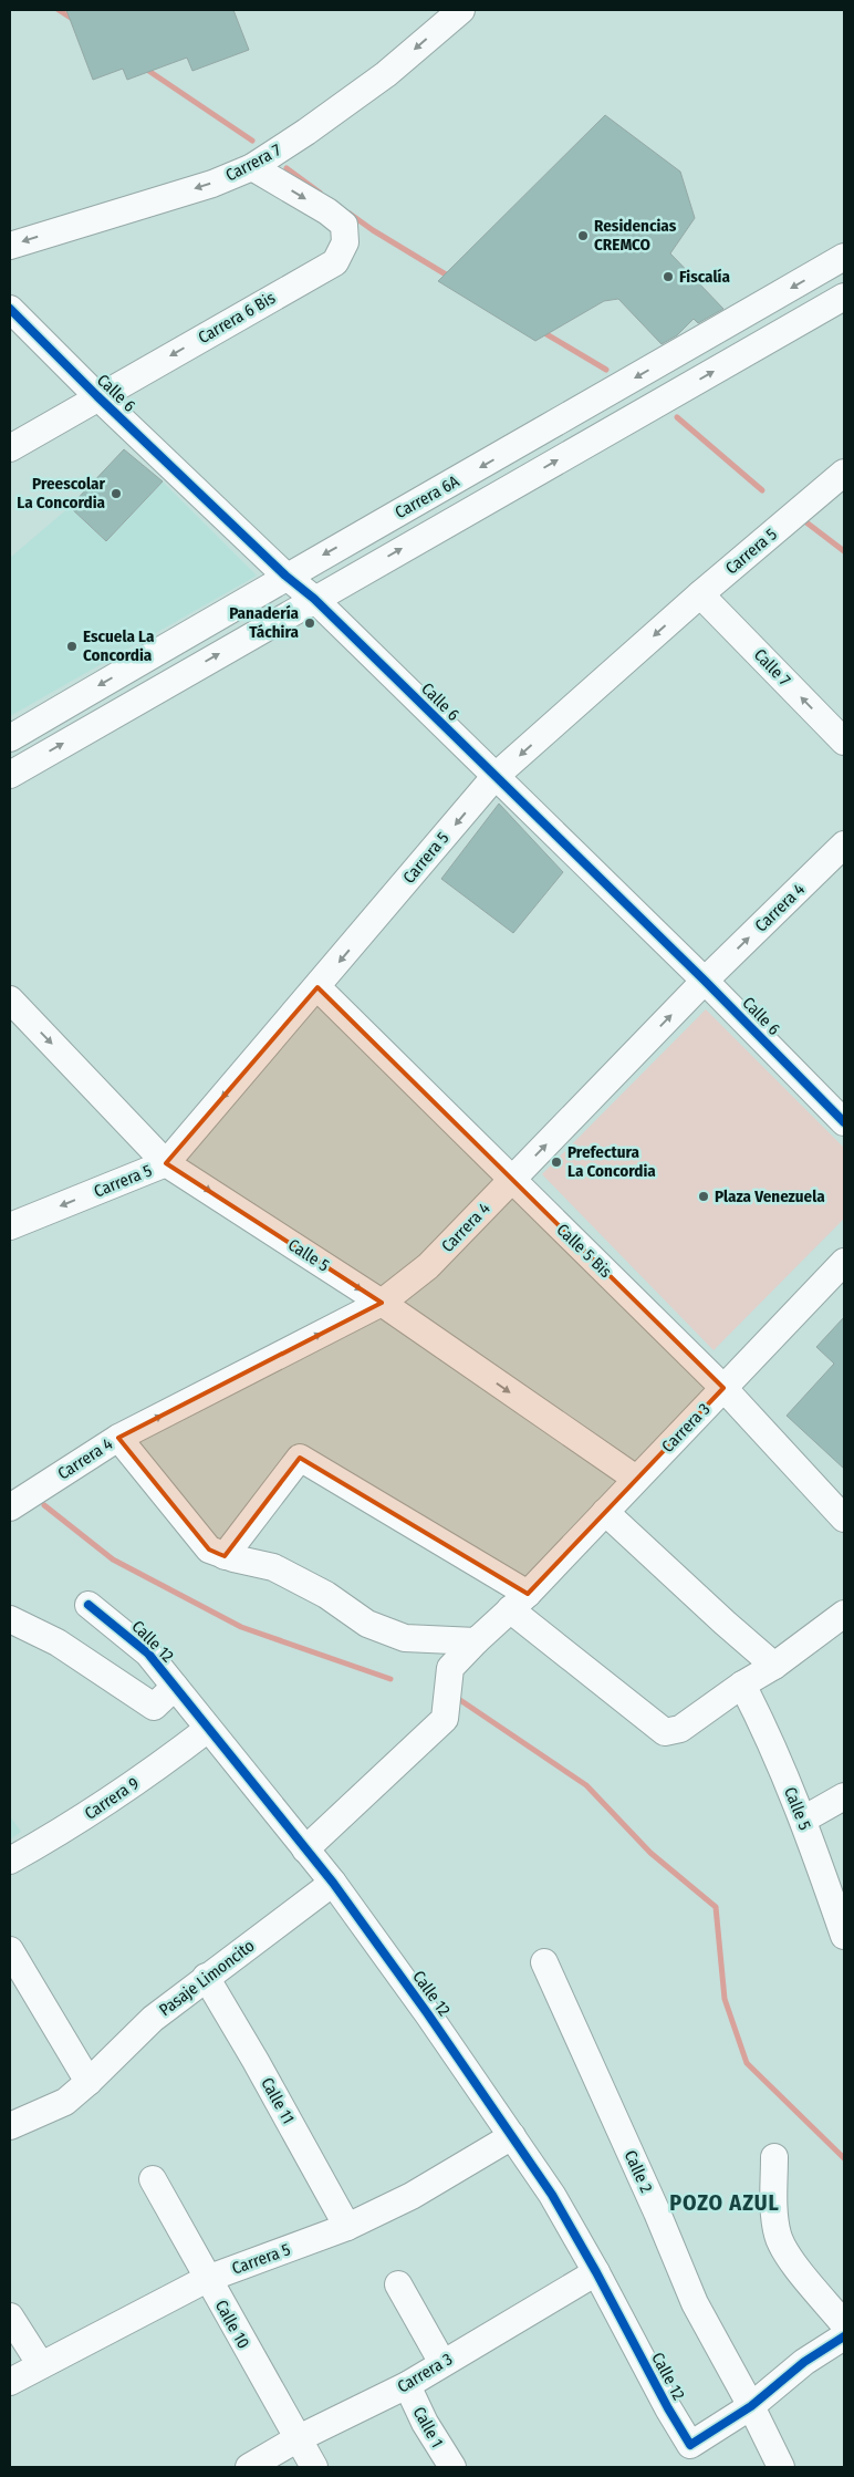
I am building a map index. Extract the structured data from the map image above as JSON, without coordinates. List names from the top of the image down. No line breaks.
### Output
{"streets":{"street":["Carrera 7","Carrera 6 Bis","Calle 6","Carrera 6A","Carrera 5","Calle 7","Carrera 4","Calle 5 Bis","Calle 5","Carrera 3","Calle 12","Carrera 9","Pasaje Limoncito","Calle 11","Calle 2","Calle 10","Calle 1"]},"crossings":[["Carrera 7","Carrera 6 Bis"],["Carrera 6 Bis","Calle 6"],["Calle 6","Carrera 6A"],["Calle 6","Carrera 5"],["Calle 6","Carrera 4"],["Carrera 5","Calle 7"],["Carrera 5","Calle 5 Bis"],["Carrera 5","Calle 5"],["Carrera 5","Calle 12"],["Carrera 5","Calle 11"],["Carrera 5","Calle 10"],["Carrera 4","Calle 5 Bis"],["Carrera 4","Calle 5"],["Calle 5 Bis","Carrera 3"],["Calle 5","Carrera 3"],["Carrera 3","Calle 12"],["Carrera 3","Calle 10"],["Carrera 3","Calle 1"],["Calle 12","Carrera 9"],["Calle 12","Pasaje Limoncito"],["Calle 12","Calle 2"],["Pasaje Limoncito","Calle 11"]],"one_way":["Carrera 7","Carrera 5","Calle 7","Carrera 4","Calle 5"],"districts":["POZO AZUL"],"places":["Residencias CREMCO","Fiscalía","Preescolar La Concordia","Panadería Táchira","Escuela La Concordia","Prefectura La Concordia","Plaza Venezuela"]}
